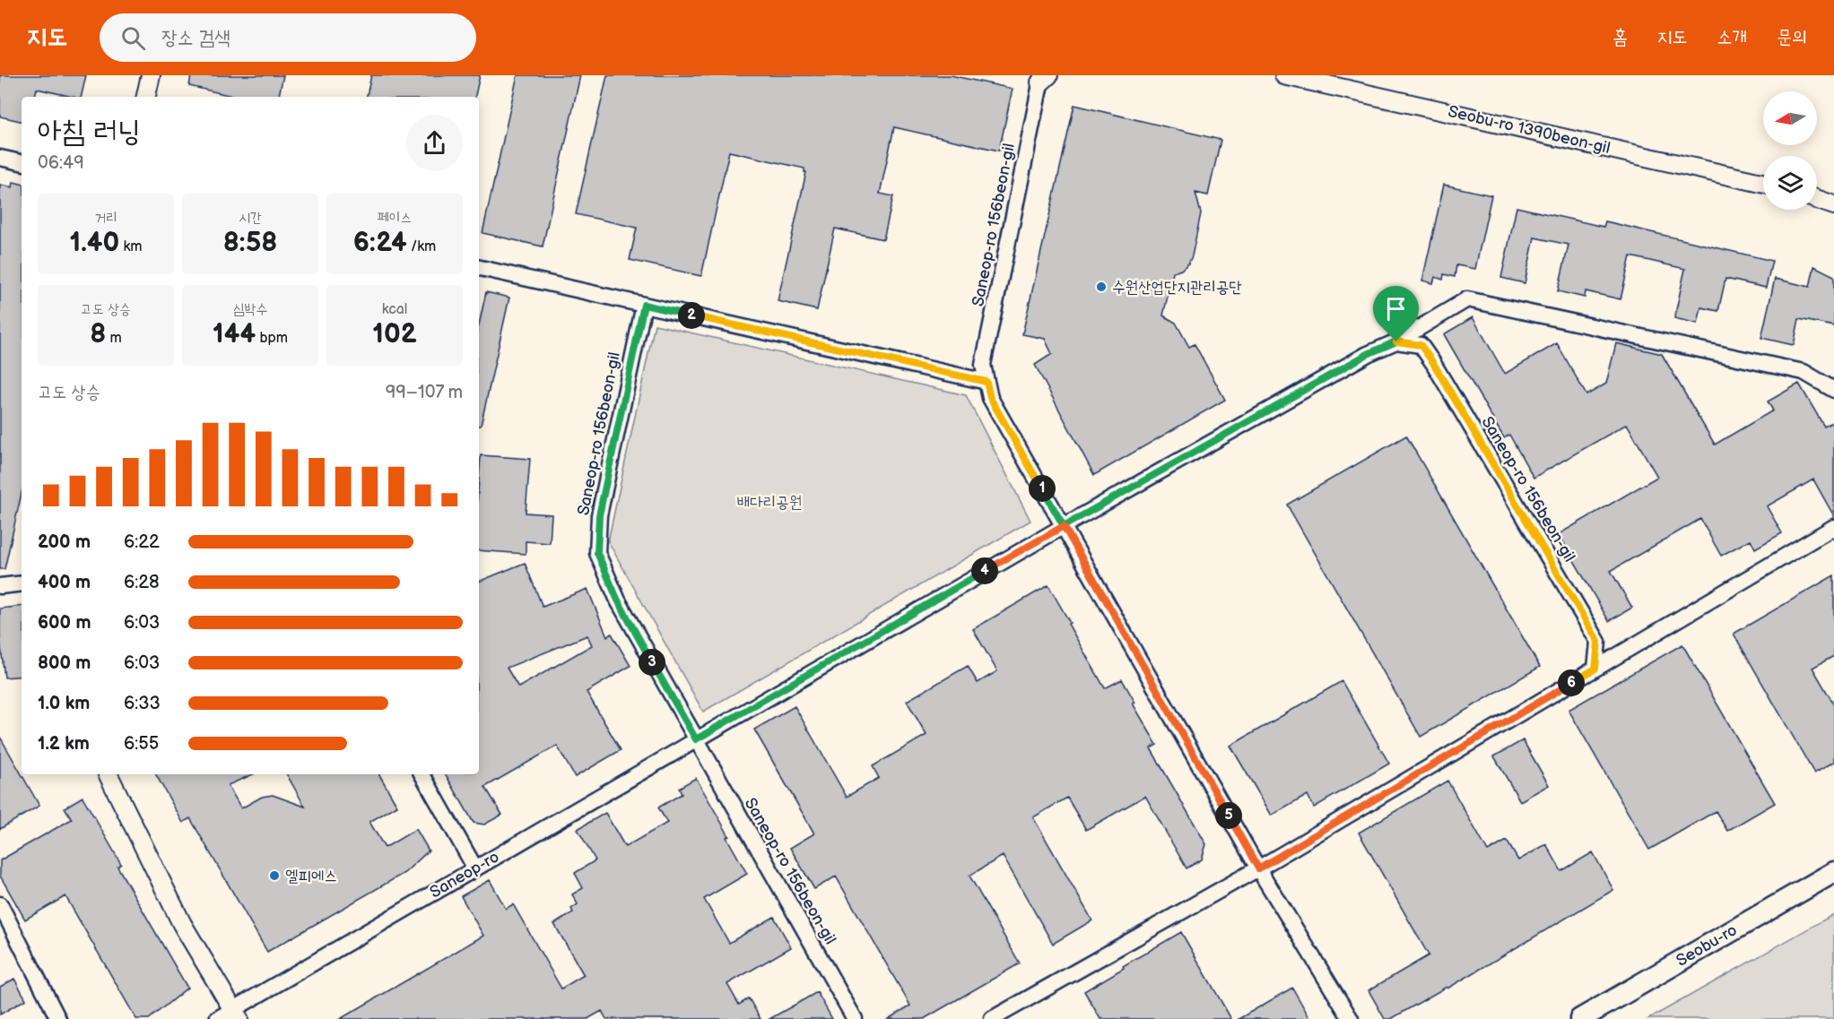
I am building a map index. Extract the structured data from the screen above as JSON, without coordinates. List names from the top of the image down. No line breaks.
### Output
{"streets":{"main road":["Seobu-ro"],"street":["Seobu-ro 1390beon-gil","Saneop-ro 156beon-gil","Saneop-ro"]},"crossings":[["Saneop-ro 156beon-gil","Saneop-ro"]],"parks":["배다리공원"],"places":["수원산업단지관리공단","엘피에스"],"north":"left","page":{"header":"지도","search":"장소 검색","nav":["홈","지도","소개","문의"],"heading":["아침 러닝","06:49"],"stats":[["거리","1.40 km"],["시간","8:58"],["페이스","6:24 /km"],["고도 상승","8 m"],["심박수","144 bpm"],["kcal","102"]],"pins":["2","1","4","3","6","5"],"chart":["고도 상승","99–107 m"],"list":[{"name":"200 m","note":"6:22"},{"name":"400 m","note":"6:28"},{"name":"600 m","note":"6:03"},{"name":"800 m","note":"6:03"},{"name":"1.0 km","note":"6:33"},{"name":"1.2 km","note":"6:55"}]}}
